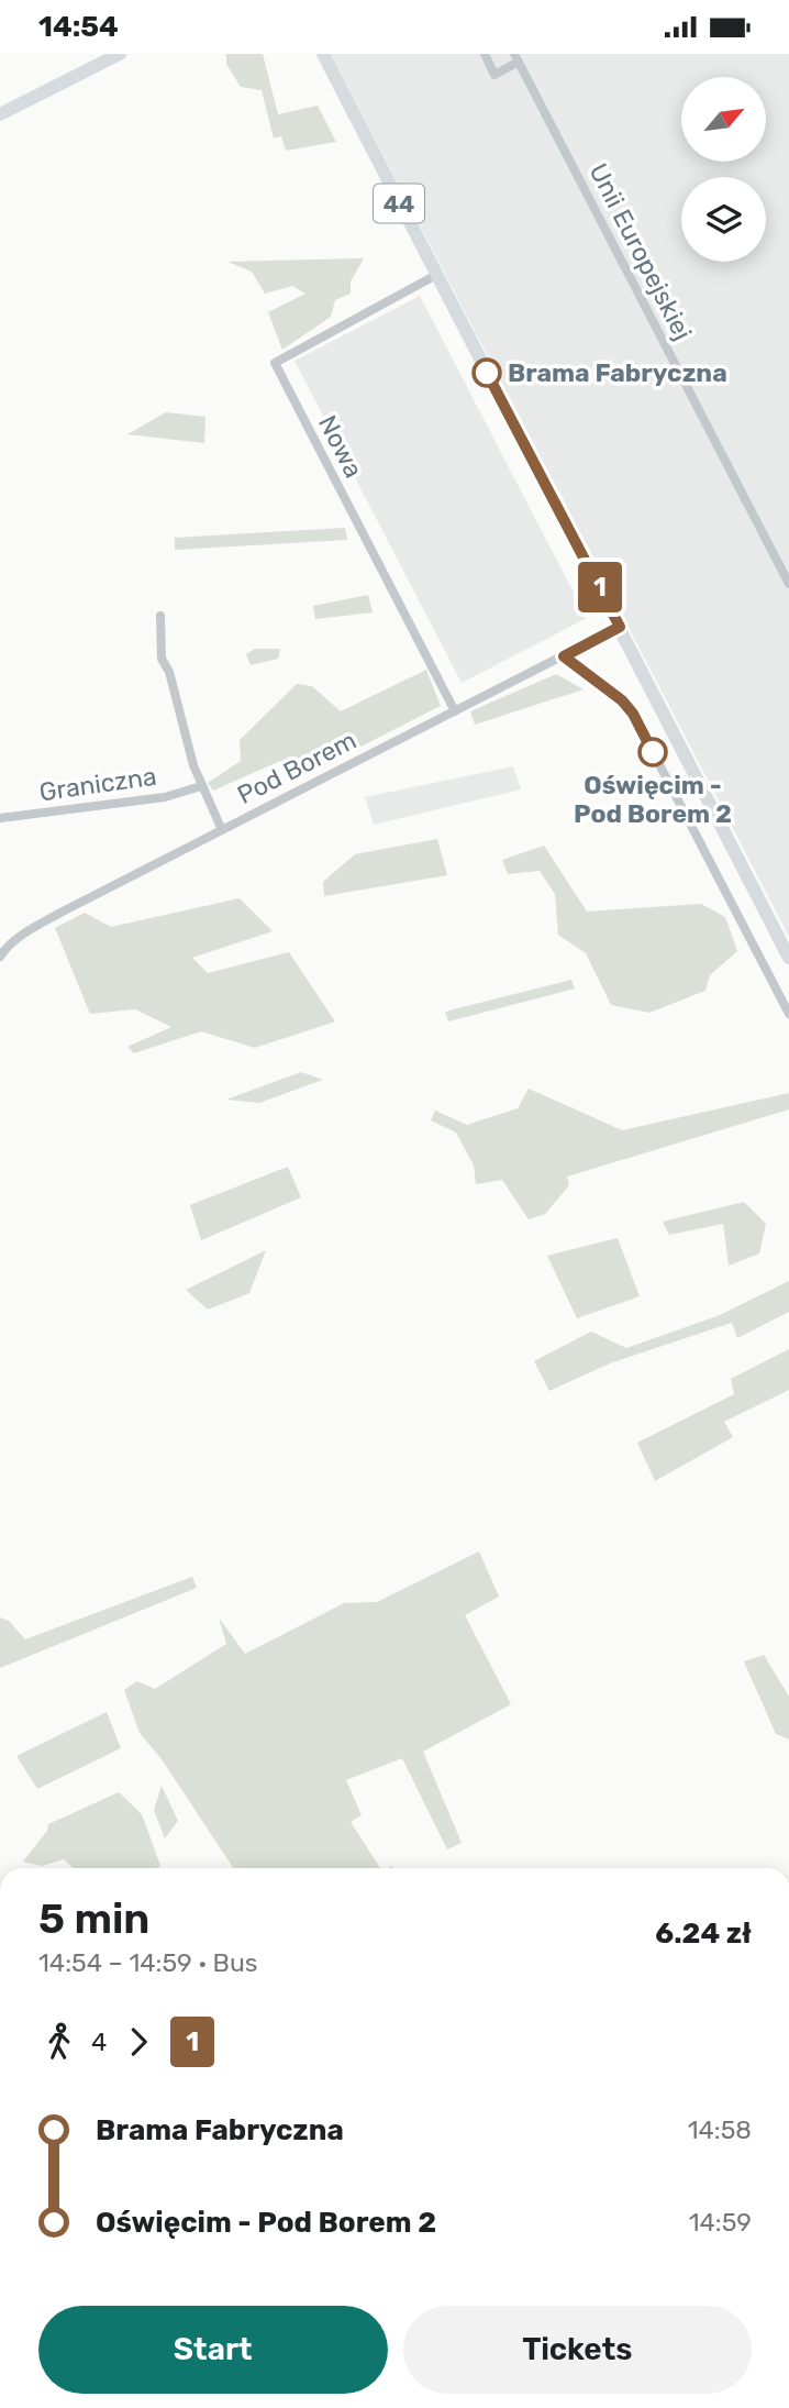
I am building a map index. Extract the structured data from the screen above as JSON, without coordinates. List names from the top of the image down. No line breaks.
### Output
{"streets":{"main road":["44"],"street":["Unii Europejskiej","Nowa","Pod Borem","Graniczna"]},"crossings":[["44","Nowa"],["44","Pod Borem"],["Nowa","Pod Borem"],["Pod Borem","Graniczna"]],"places":["Brama Fabryczna","Oświęcim - Pod Borem 2"],"lines":["bus line 1"],"north":"top right","page":{"status":"14:54","on_map":"1","heading":["5 min","14:54 – 14:59 · Bus","6.24 zł"],"legs":["4","1"],"list":[{"name":"Brama Fabryczna","value":"14:58"},{"name":"Oświęcim - Pod Borem 2","value":"14:59"}],"buttons":["Start","Tickets"]}}
